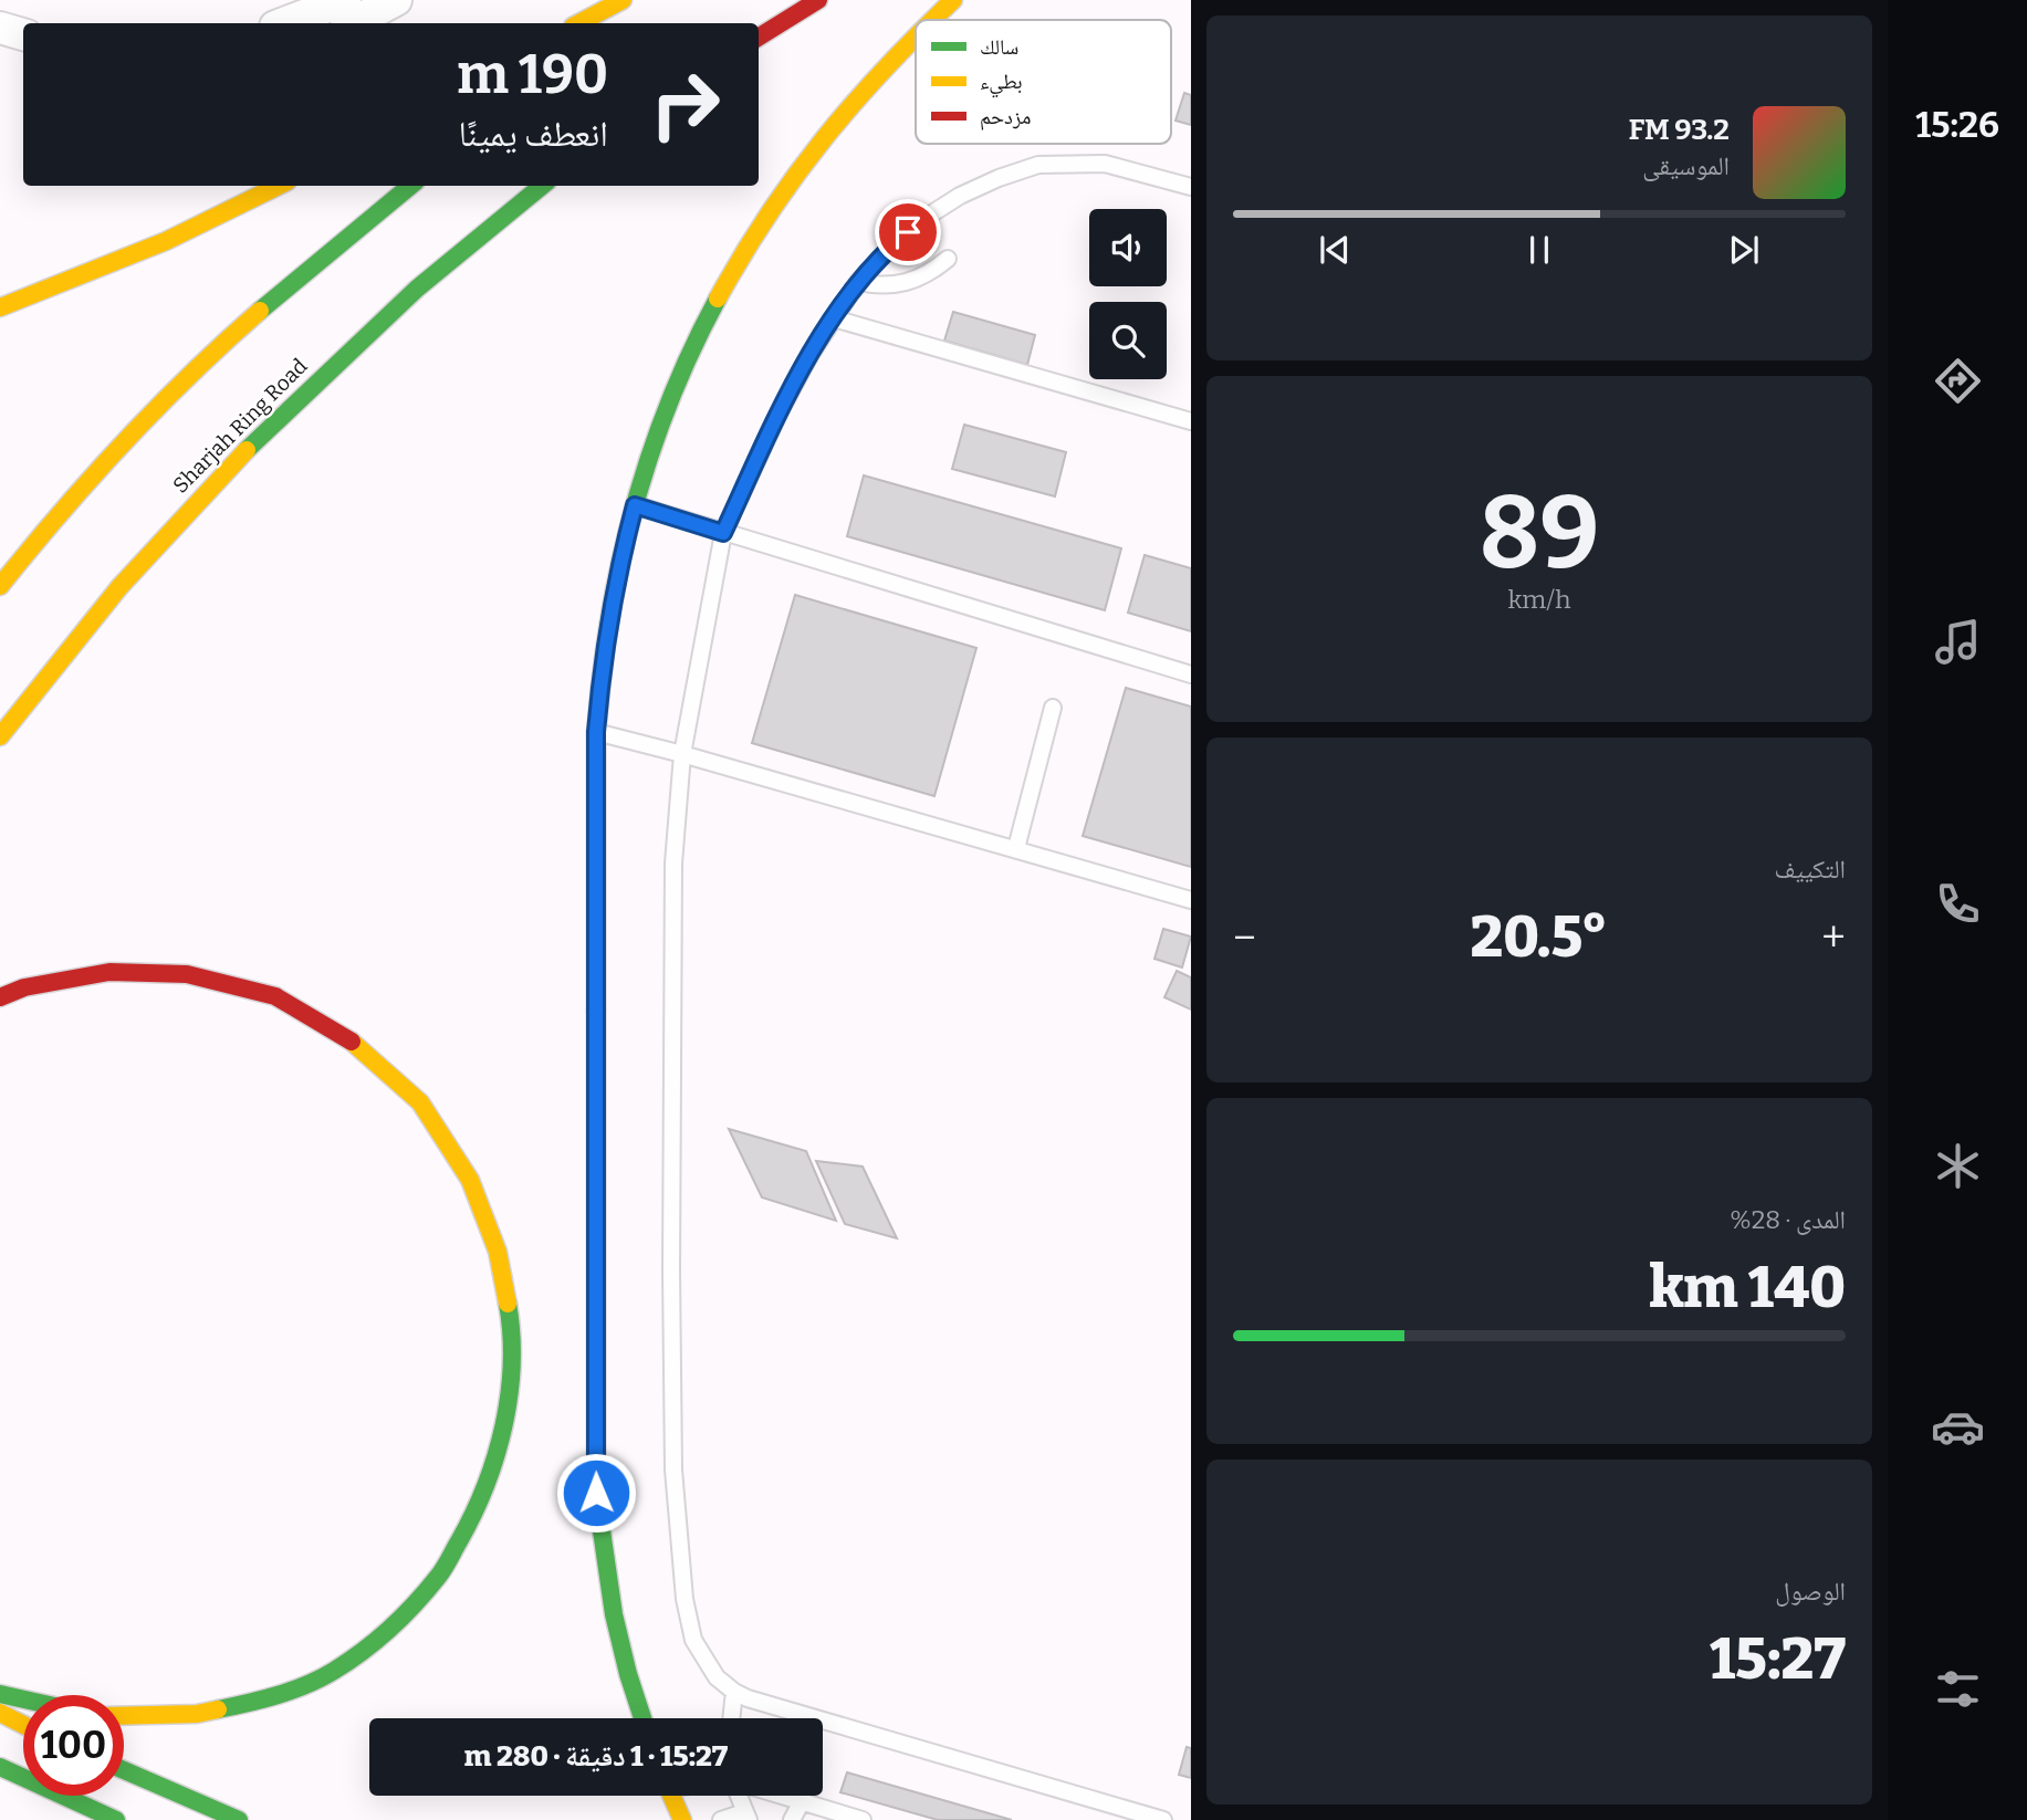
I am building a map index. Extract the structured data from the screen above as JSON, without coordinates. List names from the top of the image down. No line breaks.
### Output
{"streets":{"main road":["Sharjah Ring Road"]},"legend":["سالك","بطيء","مزدحم"],"page":{"tabs":"15:26","turn":["190 m","انعطف يمينًا"],"song":["93.2 FM","الموسيقى"],"tile":[["89","km/h"],"التكييف",["المدى · 28%","140 km"],["الوصول","15:27"]],"heat":["−","20.5°","+"],"limit":"100","trip":"15:27 · 1 دقيقة · 280 m"}}
